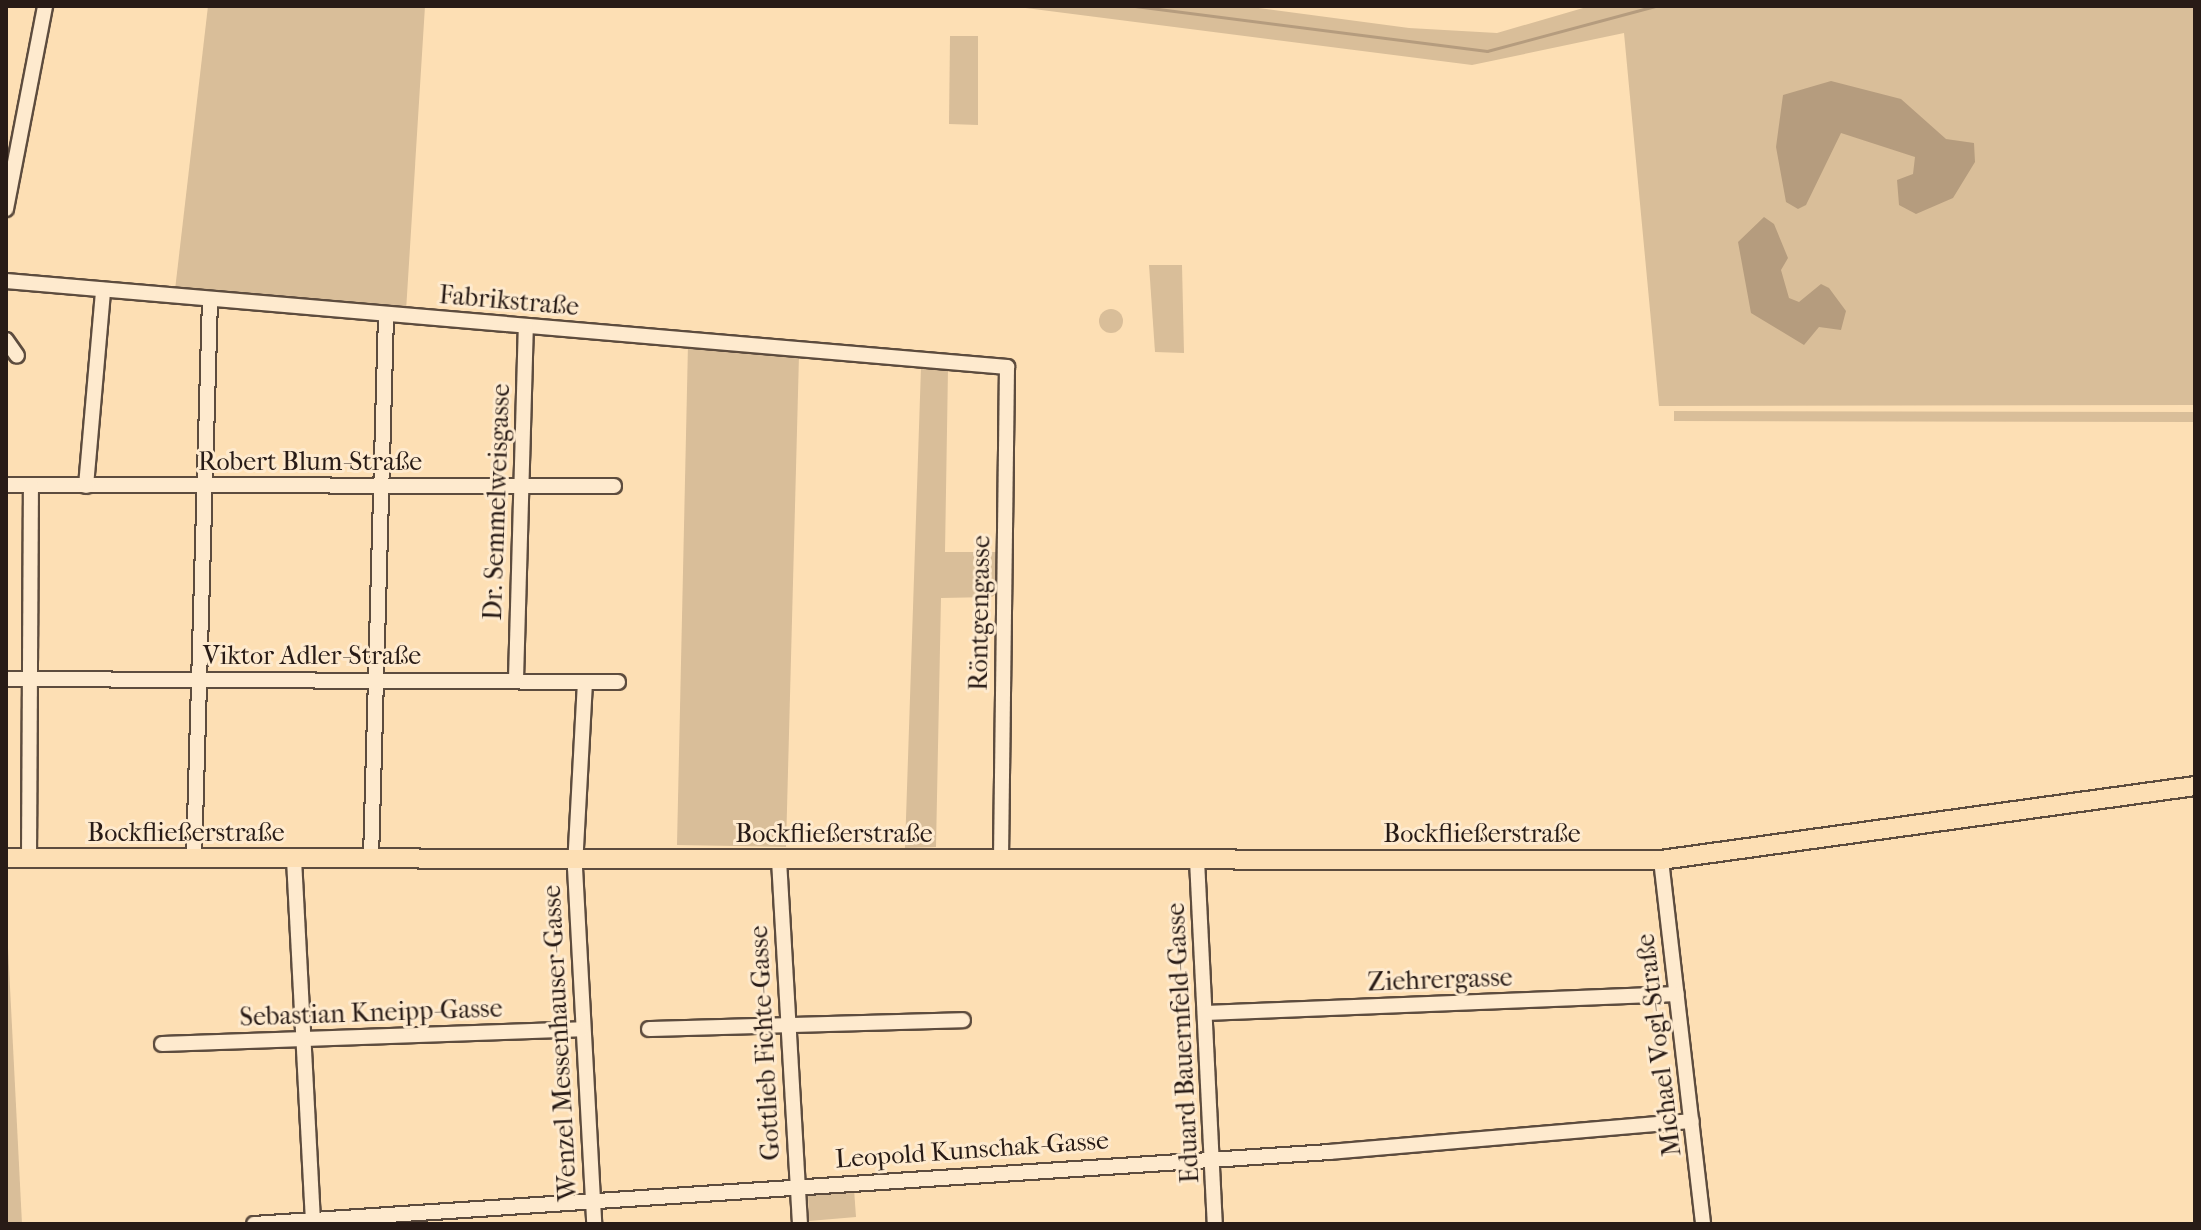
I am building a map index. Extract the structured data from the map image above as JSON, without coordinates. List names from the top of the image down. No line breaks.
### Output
{"streets":{"main road":["Bockfließerstraße"],"street":["Fabrikstraße","Robert Blum-Straße","Dr. Semmelweisgasse","Röntgengasse","Viktor Adler-Straße","Ziehrergasse","Sebastian Kneipp-Gasse","Wenzel Messenhauser-Gasse","Gottlieb Fichte-Gasse","Eduard Bauernfeld-Gasse","Michael Vogl-Straße","Leopold Kunschak-Gasse"]},"crossings":[["Fabrikstraße","Dr. Semmelweisgasse"],["Fabrikstraße","Röntgengasse"],["Robert Blum-Straße","Dr. Semmelweisgasse"],["Dr. Semmelweisgasse","Viktor Adler-Straße"],["Röntgengasse","Bockfließerstraße"],["Viktor Adler-Straße","Wenzel Messenhauser-Gasse"],["Bockfließerstraße","Wenzel Messenhauser-Gasse"],["Bockfließerstraße","Gottlieb Fichte-Gasse"],["Bockfließerstraße","Eduard Bauernfeld-Gasse"],["Bockfließerstraße","Michael Vogl-Straße"],["Ziehrergasse","Eduard Bauernfeld-Gasse"],["Ziehrergasse","Michael Vogl-Straße"],["Sebastian Kneipp-Gasse","Wenzel Messenhauser-Gasse"],["Wenzel Messenhauser-Gasse","Leopold Kunschak-Gasse"],["Gottlieb Fichte-Gasse","Leopold Kunschak-Gasse"],["Eduard Bauernfeld-Gasse","Leopold Kunschak-Gasse"],["Michael Vogl-Straße","Leopold Kunschak-Gasse"]]}
